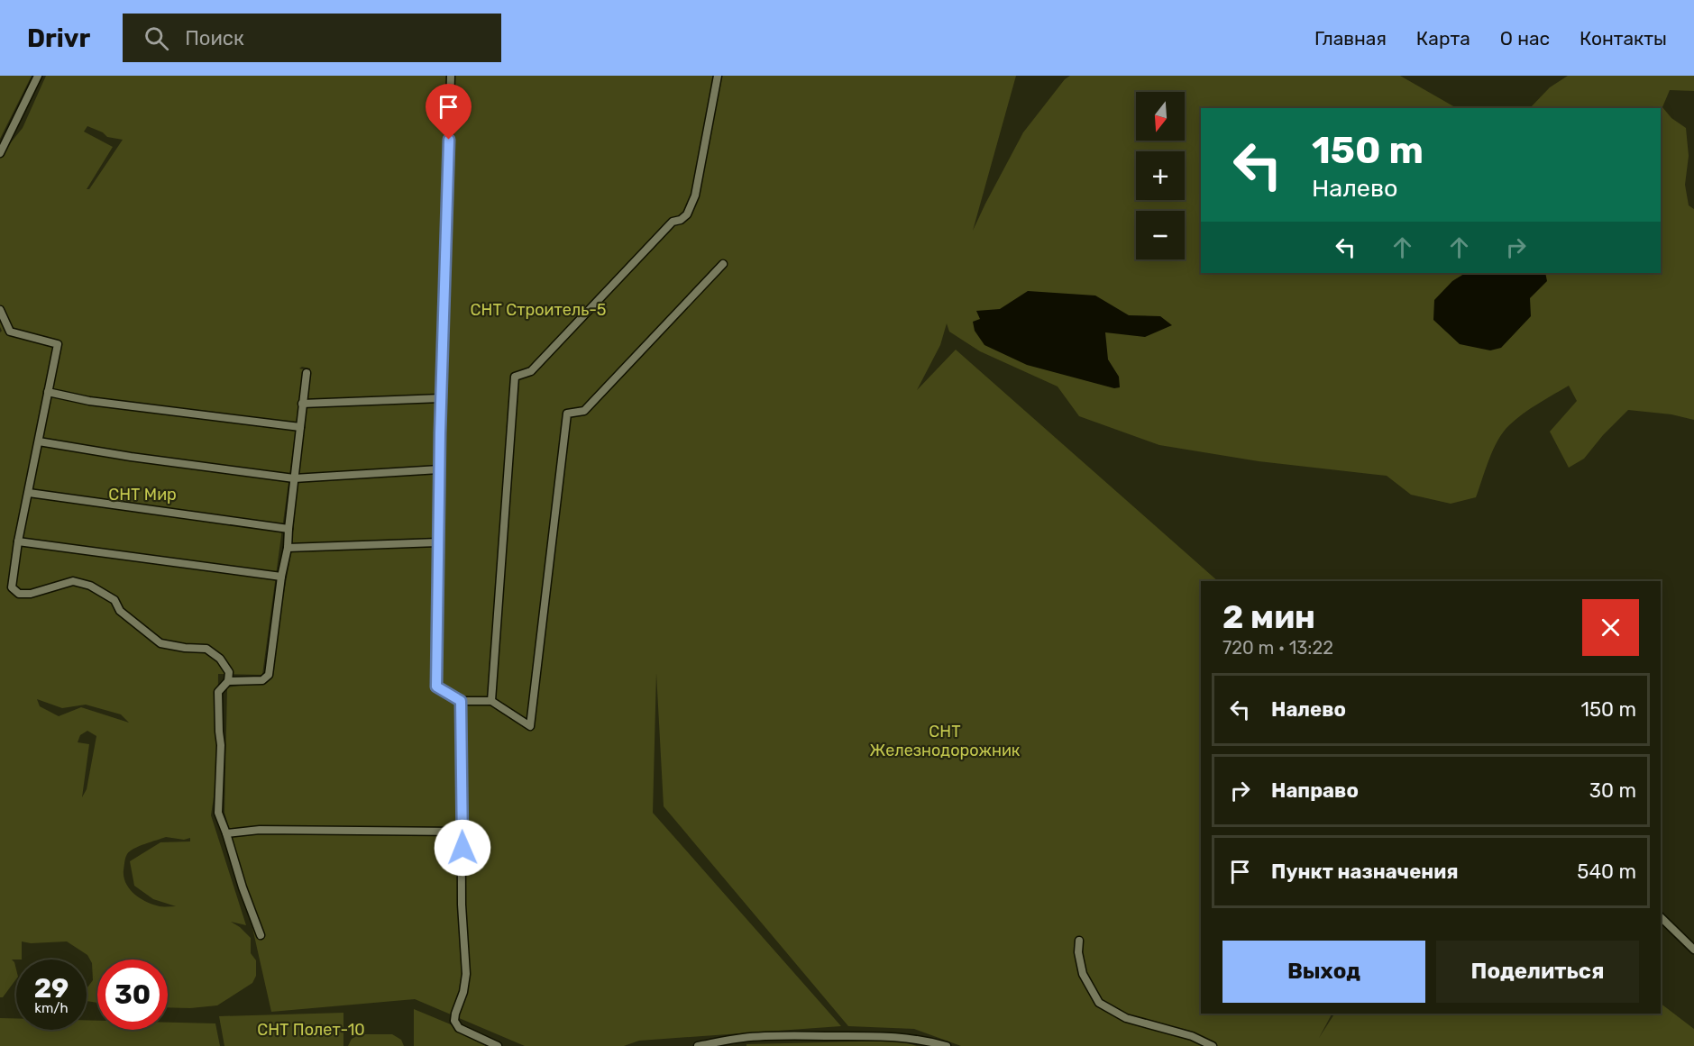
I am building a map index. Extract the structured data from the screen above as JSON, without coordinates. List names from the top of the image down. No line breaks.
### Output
{"parks":["СНТ Строитель-5","СНТ Мир","СНТ Железнодорожник","СНТ Полет-10"],"north":"bottom","page":{"header":"Drivr","search":"Поиск","nav":["Главная","Карта","О нас","Контакты"],"map_buttons":["+","−"],"turn":["150 m","Налево"],"heading":["2 мин","720 m · 13:22"],"list":[{"name":"Налево","value":"150 m"},{"name":"Направо","value":"30 m"},{"name":"Пункт назначения","value":"540 m"}],"buttons":["Выход","Поделиться"],"speed":"29 km/h","limit":"30"}}
